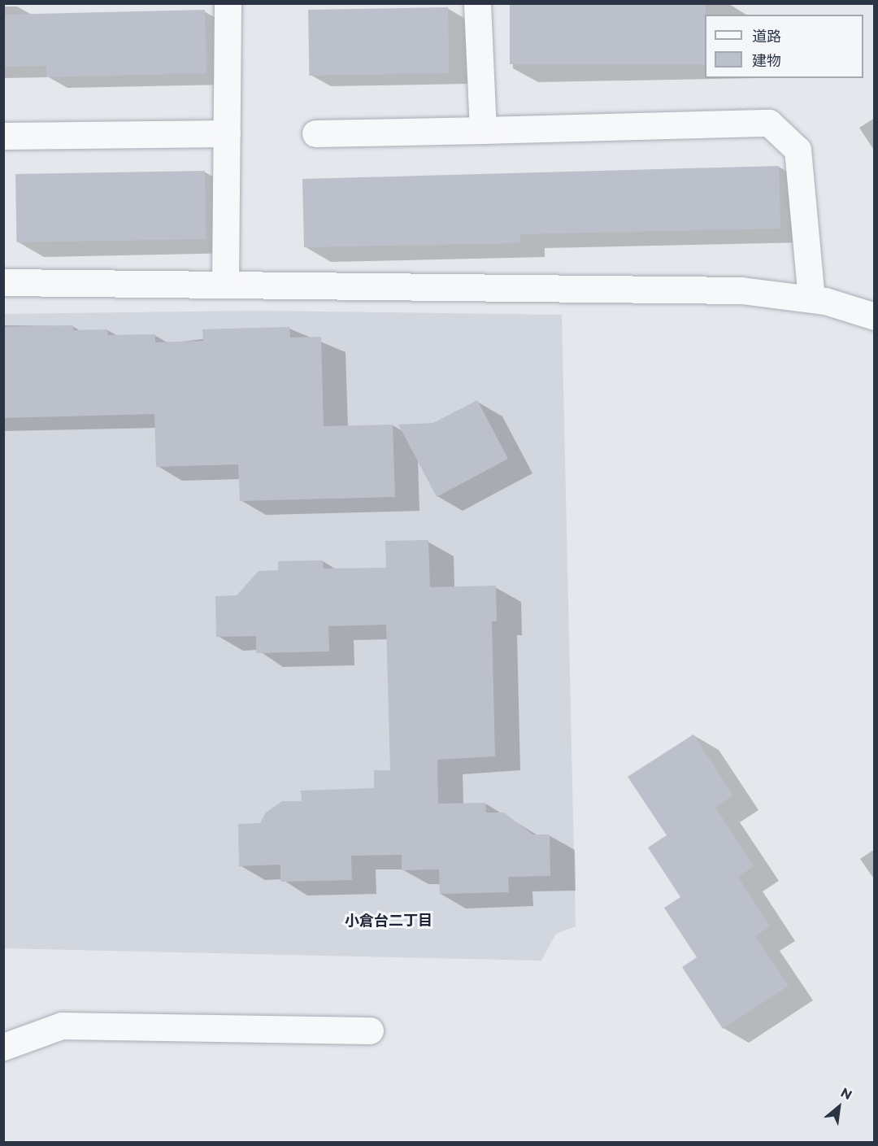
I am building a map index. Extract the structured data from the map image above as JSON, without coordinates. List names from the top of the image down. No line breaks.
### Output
{"districts":["小倉台二丁目"],"legend":["道路","建物"],"north":"top right"}
